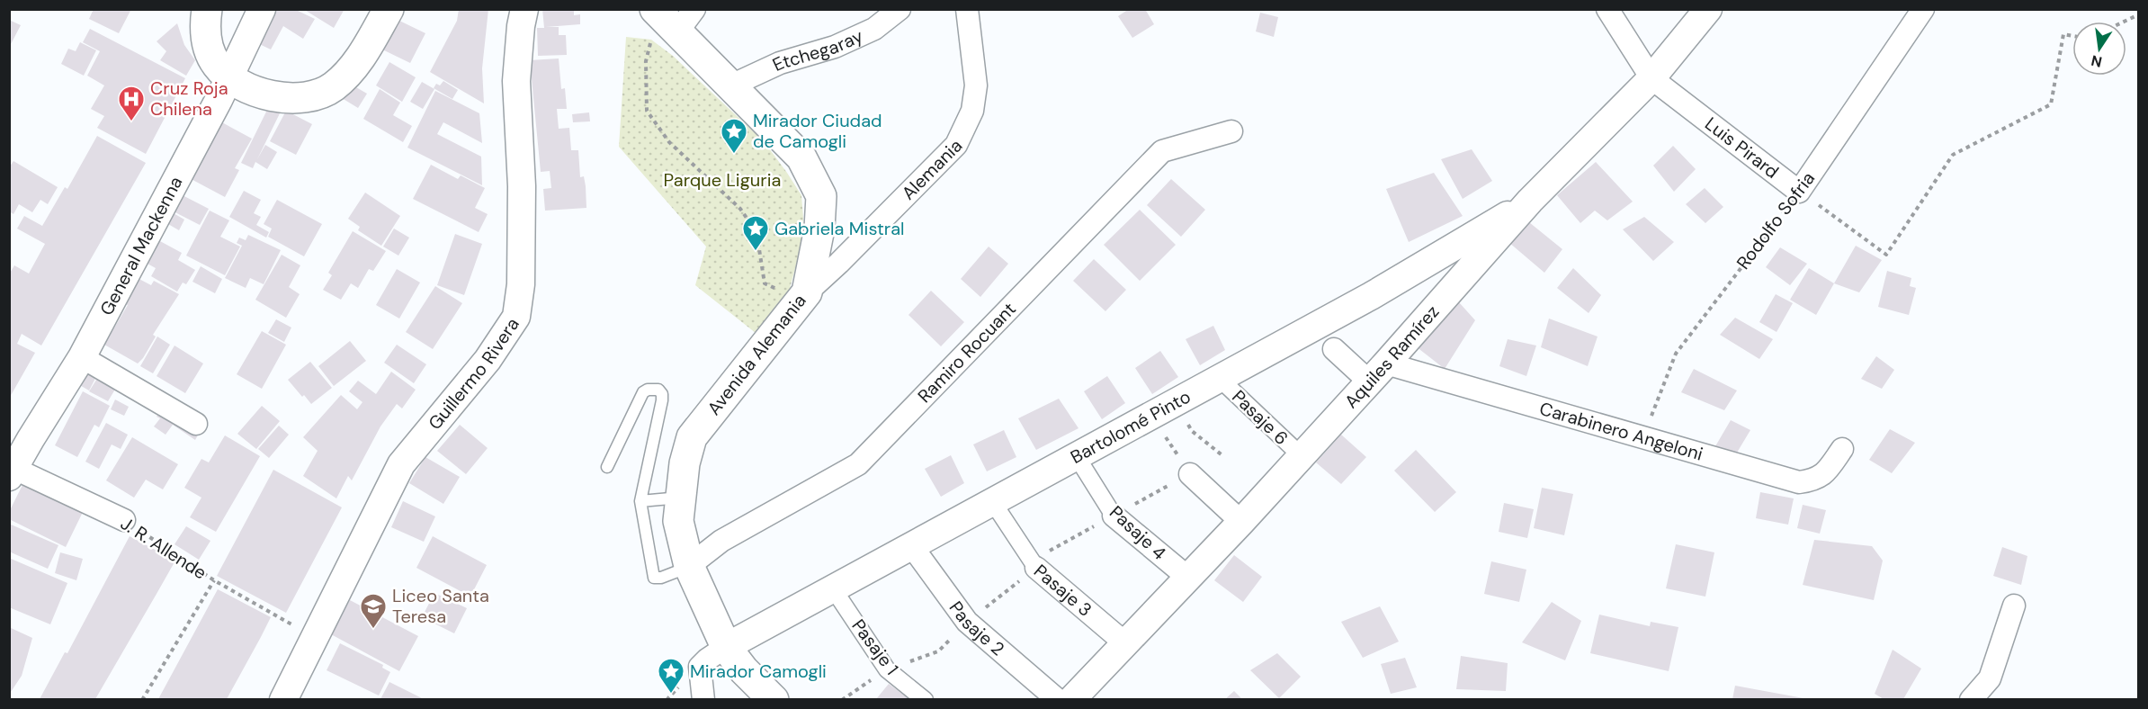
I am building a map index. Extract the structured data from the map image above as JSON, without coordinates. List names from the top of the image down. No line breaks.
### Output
{"streets":{"main road":["Avenida Alemania"],"street":["Etchegaray","Luis Pirard","Alemania","Rodolfo Sofria","General Mackenna","Ramiro Rocuant","Aquiles Ramírez","Guillermo Rivera","Pasaje 6","Bartolomé Pinto","Carabinero Angeloni","Pasaje 4","J. R. Allende","Pasaje 3","Pasaje 2","Pasaje 1"]},"crossings":[["Etchegaray","Avenida Alemania"],["Luis Pirard","Rodolfo Sofria"],["Luis Pirard","Aquiles Ramírez"],["Alemania","Avenida Alemania"],["Rodolfo Sofria","Carabinero Angeloni"],["General Mackenna","J. R. Allende"],["Ramiro Rocuant","Avenida Alemania"],["Avenida Alemania","Bartolomé Pinto"],["Aquiles Ramírez","Pasaje 6"],["Aquiles Ramírez","Bartolomé Pinto"],["Aquiles Ramírez","Carabinero Angeloni"],["Aquiles Ramírez","Pasaje 4"],["Aquiles Ramírez","Pasaje 3"],["Guillermo Rivera","J. R. Allende"],["Pasaje 6","Bartolomé Pinto"],["Bartolomé Pinto","Pasaje 4"],["Bartolomé Pinto","Pasaje 3"],["Bartolomé Pinto","Pasaje 2"],["Bartolomé Pinto","Pasaje 1"]],"parks":["Parque Liguria"],"places":{"hospital":["Cruz Roja Chilena"],"place":["Mirador Ciudad de Camogli","Gabriela Mistral","Mirador Camogli"],"school or university":["Liceo Santa Teresa"]},"north":"bottom"}
